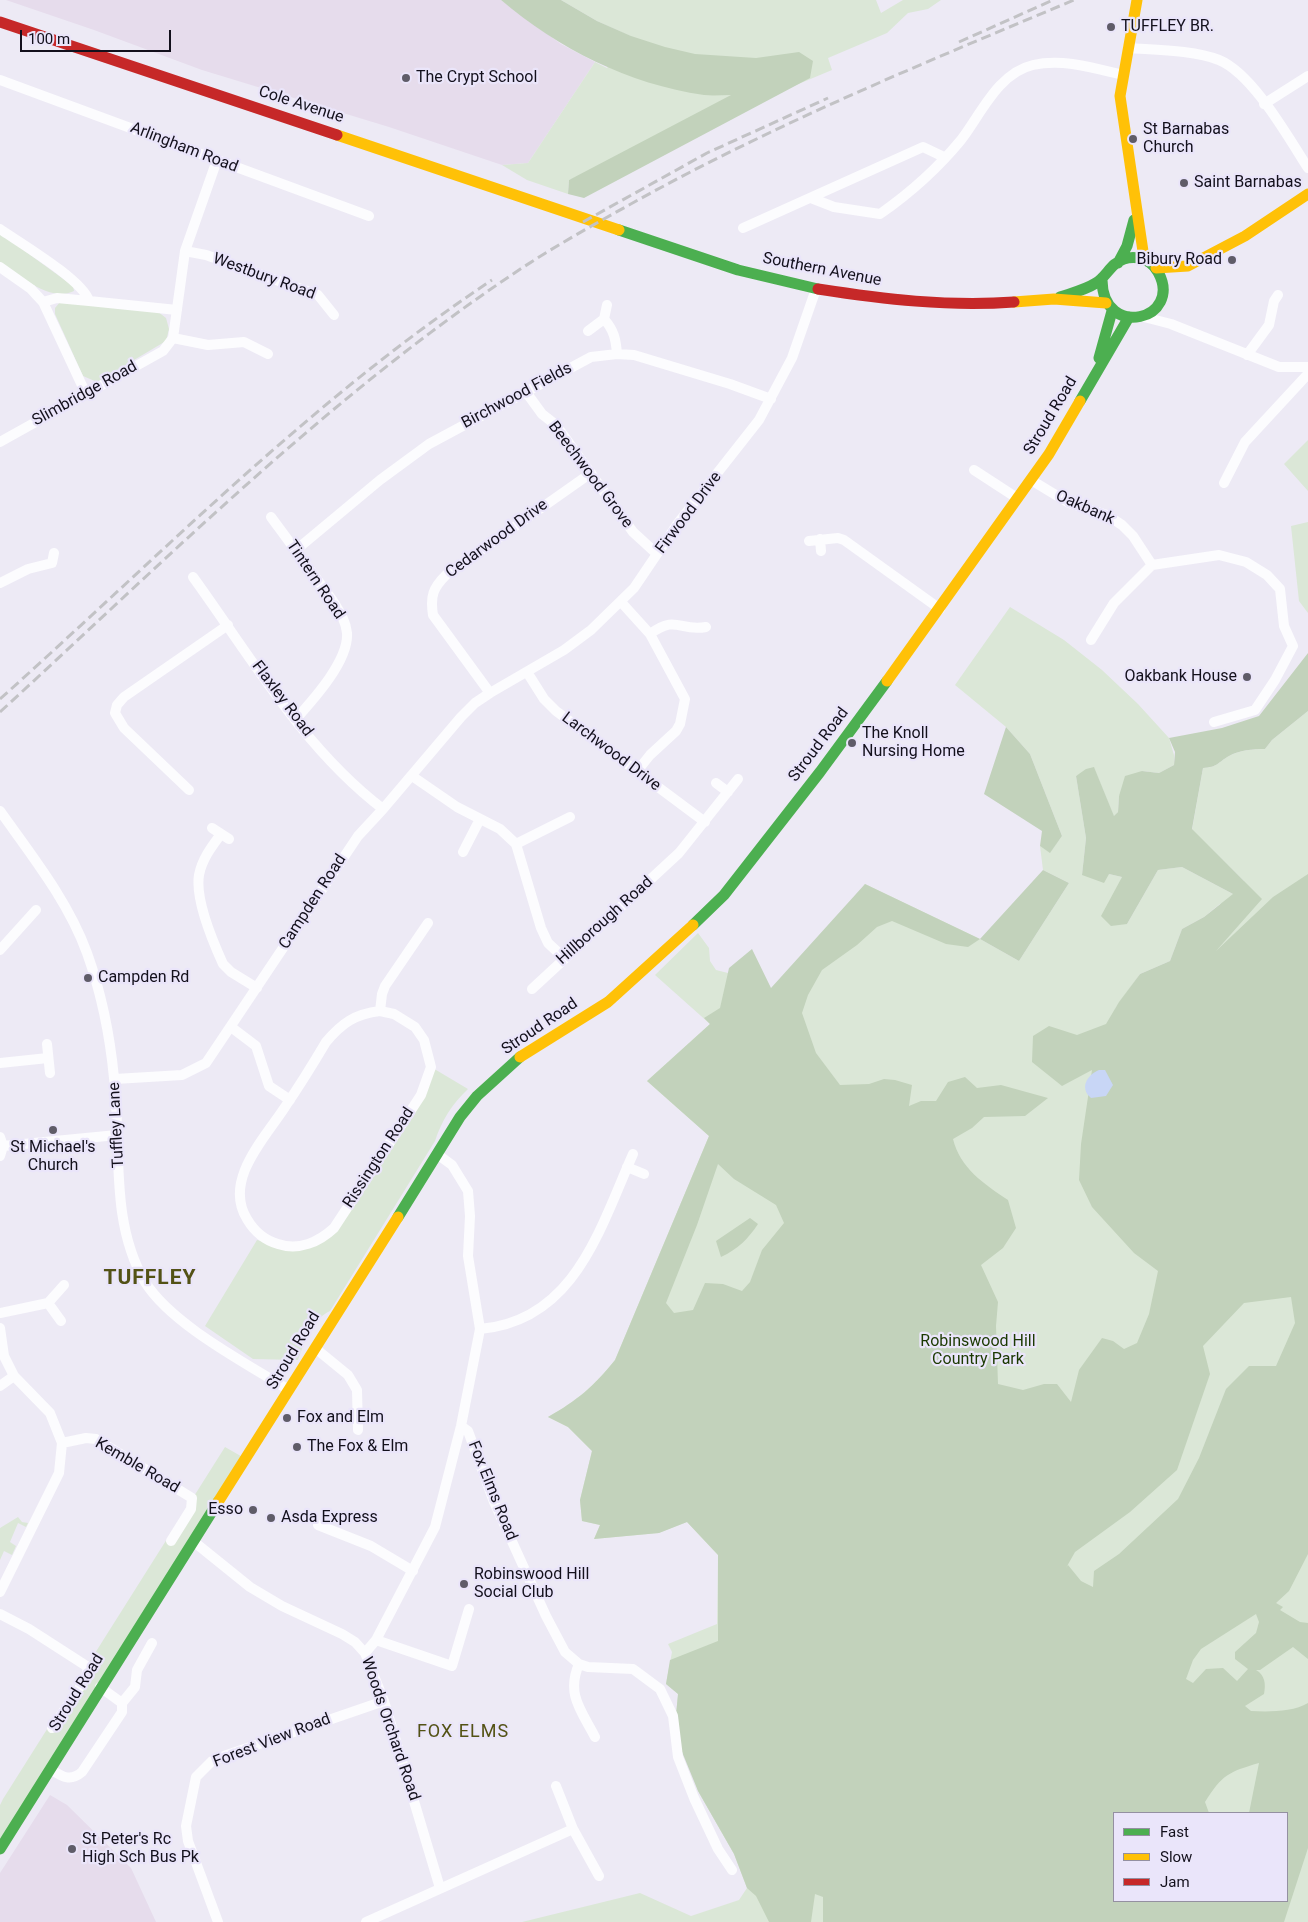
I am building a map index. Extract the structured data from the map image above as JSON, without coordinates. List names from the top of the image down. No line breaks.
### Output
{"streets":{"main road":["Cole Avenue","Southern Avenue","Stroud Road"],"street":["Arlingham Road","Westbury Road","Slimbridge Road","Birchwood Fields","Beechwood Grove","Oakbank","Firwood Drive","Cedarwood Drive","Tintern Road","Flaxley Road","Larchwood Drive","Campden Road","Hillborough Road","Tuffley Lane","Rissington Road","Kemble Road","Fox Elms Road","Woods Orchard Road","Forest View Road"]},"crossings":[["Cole Avenue","Southern Avenue"],["Southern Avenue","Firwood Drive"],["Birchwood Fields","Beechwood Grove"],["Birchwood Fields","Firwood Drive"],["Birchwood Fields","Tintern Road"],["Stroud Road","Oakbank"],["Stroud Road","Tuffley Lane"],["Stroud Road","Fox Elms Road"],["Stroud Road","Woods Orchard Road"],["Beechwood Grove","Firwood Drive"],["Beechwood Grove","Cedarwood Drive"],["Firwood Drive","Larchwood Drive"],["Firwood Drive","Campden Road"],["Cedarwood Drive","Campden Road"],["Tintern Road","Flaxley Road"],["Flaxley Road","Campden Road"],["Larchwood Drive","Hillborough Road"],["Campden Road","Tuffley Lane"],["Fox Elms Road","Woods Orchard Road"],["Woods Orchard Road","Forest View Road"]],"districts":["TUFFLEY","FOX ELMS"],"parks":["Robinswood Hill Country Park"],"places":["TUFFLEY BR.","The Crypt School","St Barnabas Church","Saint Barnabas","Bibury Road","Oakbank House","The Knoll Nursing Home","Campden Rd","St Michael's Church","Fox and Elm","The Fox & Elm","Esso","Asda Express","Robinswood Hill Social Club","St Peter's Rc High Sch Bus Pk"],"legend":["Fast","Slow","Jam"],"scale_bar":"100 m"}
